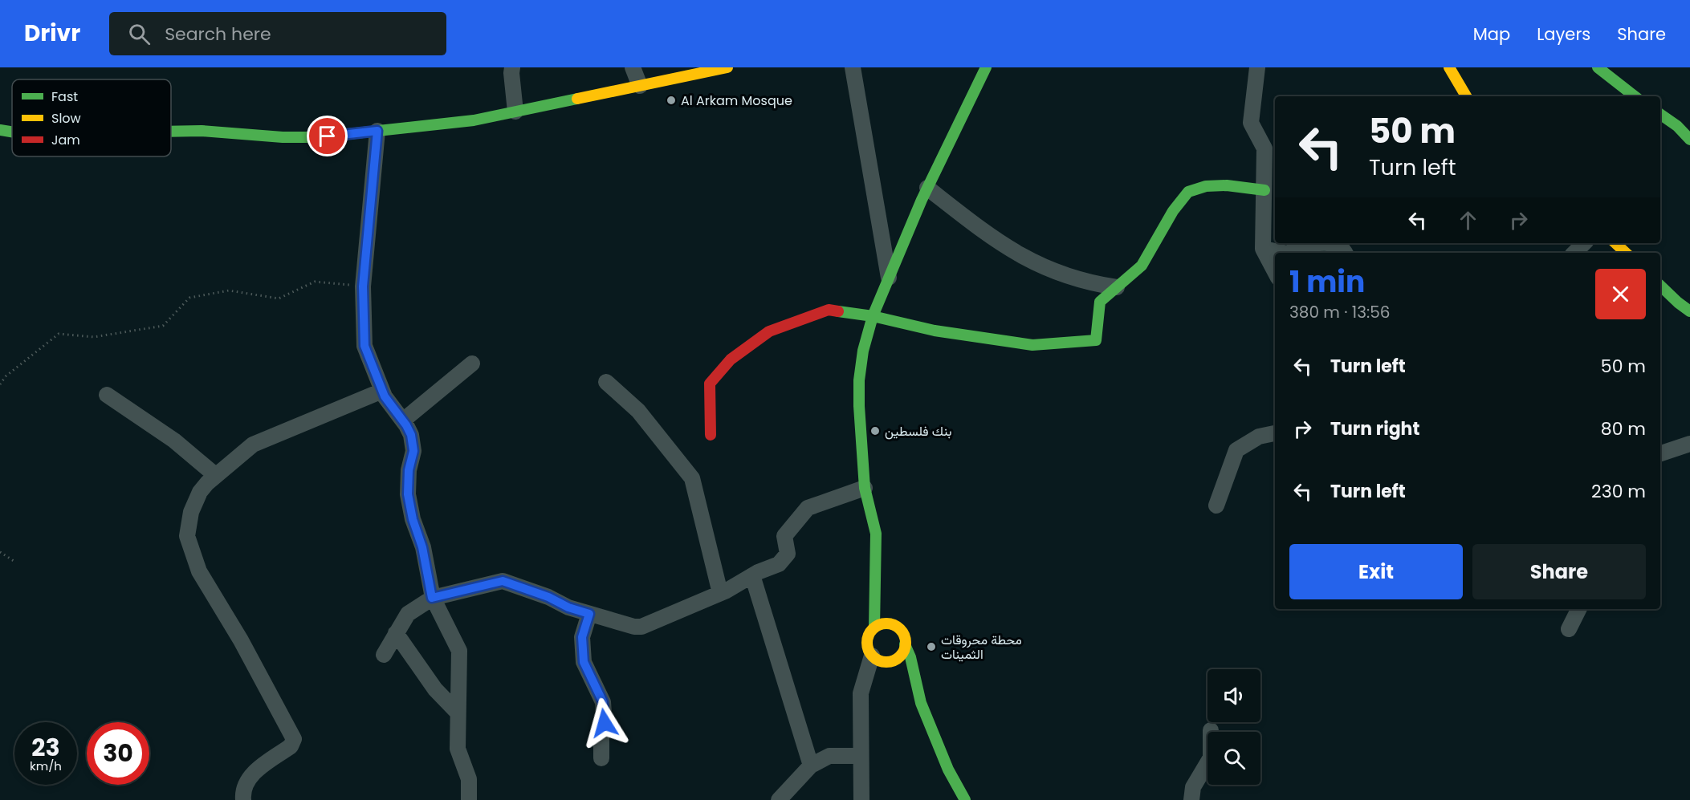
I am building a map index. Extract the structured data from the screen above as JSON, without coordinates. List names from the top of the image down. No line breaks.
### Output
{"places":["Al Arkam Mosque","بنك فلسطين","محطة محروقات الثمينات"],"legend":["Fast","Slow","Jam"],"page":{"header":"Drivr","search":"Search here","nav":["Map","Layers","Share"],"turn":["50 m","Turn left"],"heading":["1 min","380 m · 13:56"],"list":[{"name":"Turn left","value":"50 m"},{"name":"Turn right","value":"80 m"},{"name":"Turn left","value":"230 m"}],"buttons":["Exit","Share"],"speed":"23 km/h","limit":"30"}}
